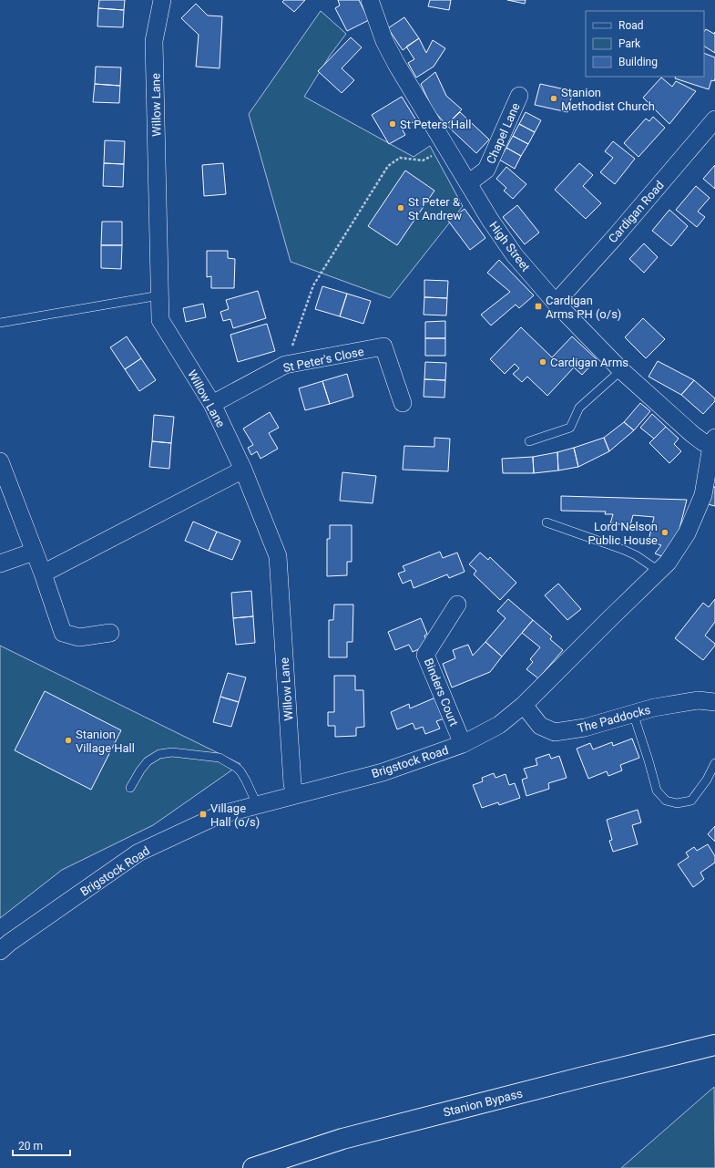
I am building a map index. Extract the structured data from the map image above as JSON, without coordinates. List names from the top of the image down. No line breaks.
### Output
{"streets":{"highway":["Stanion Bypass"],"street":["Willow Lane","Chapel Lane","Cardigan Road","High Street","St Peter's Close","Binders Court","The Paddocks","Brigstock Road"]},"crossings":[["Willow Lane","St Peter's Close"],["Willow Lane","Brigstock Road"],["Chapel Lane","High Street"],["Cardigan Road","High Street"],["High Street","Brigstock Road"],["Binders Court","Brigstock Road"],["The Paddocks","Brigstock Road"]],"places":{"other":["Stanion Methodist Church","St Peters Hall","St Peter & St Andrew","Cardigan Arms","Lord Nelson Public House","Stanion Village Hall"],"transit":["Cardigan Arms PH (o/s)","Village Hall (o/s)"]},"legend":["Road","Park","Building"],"scale_bar":"20 m"}
